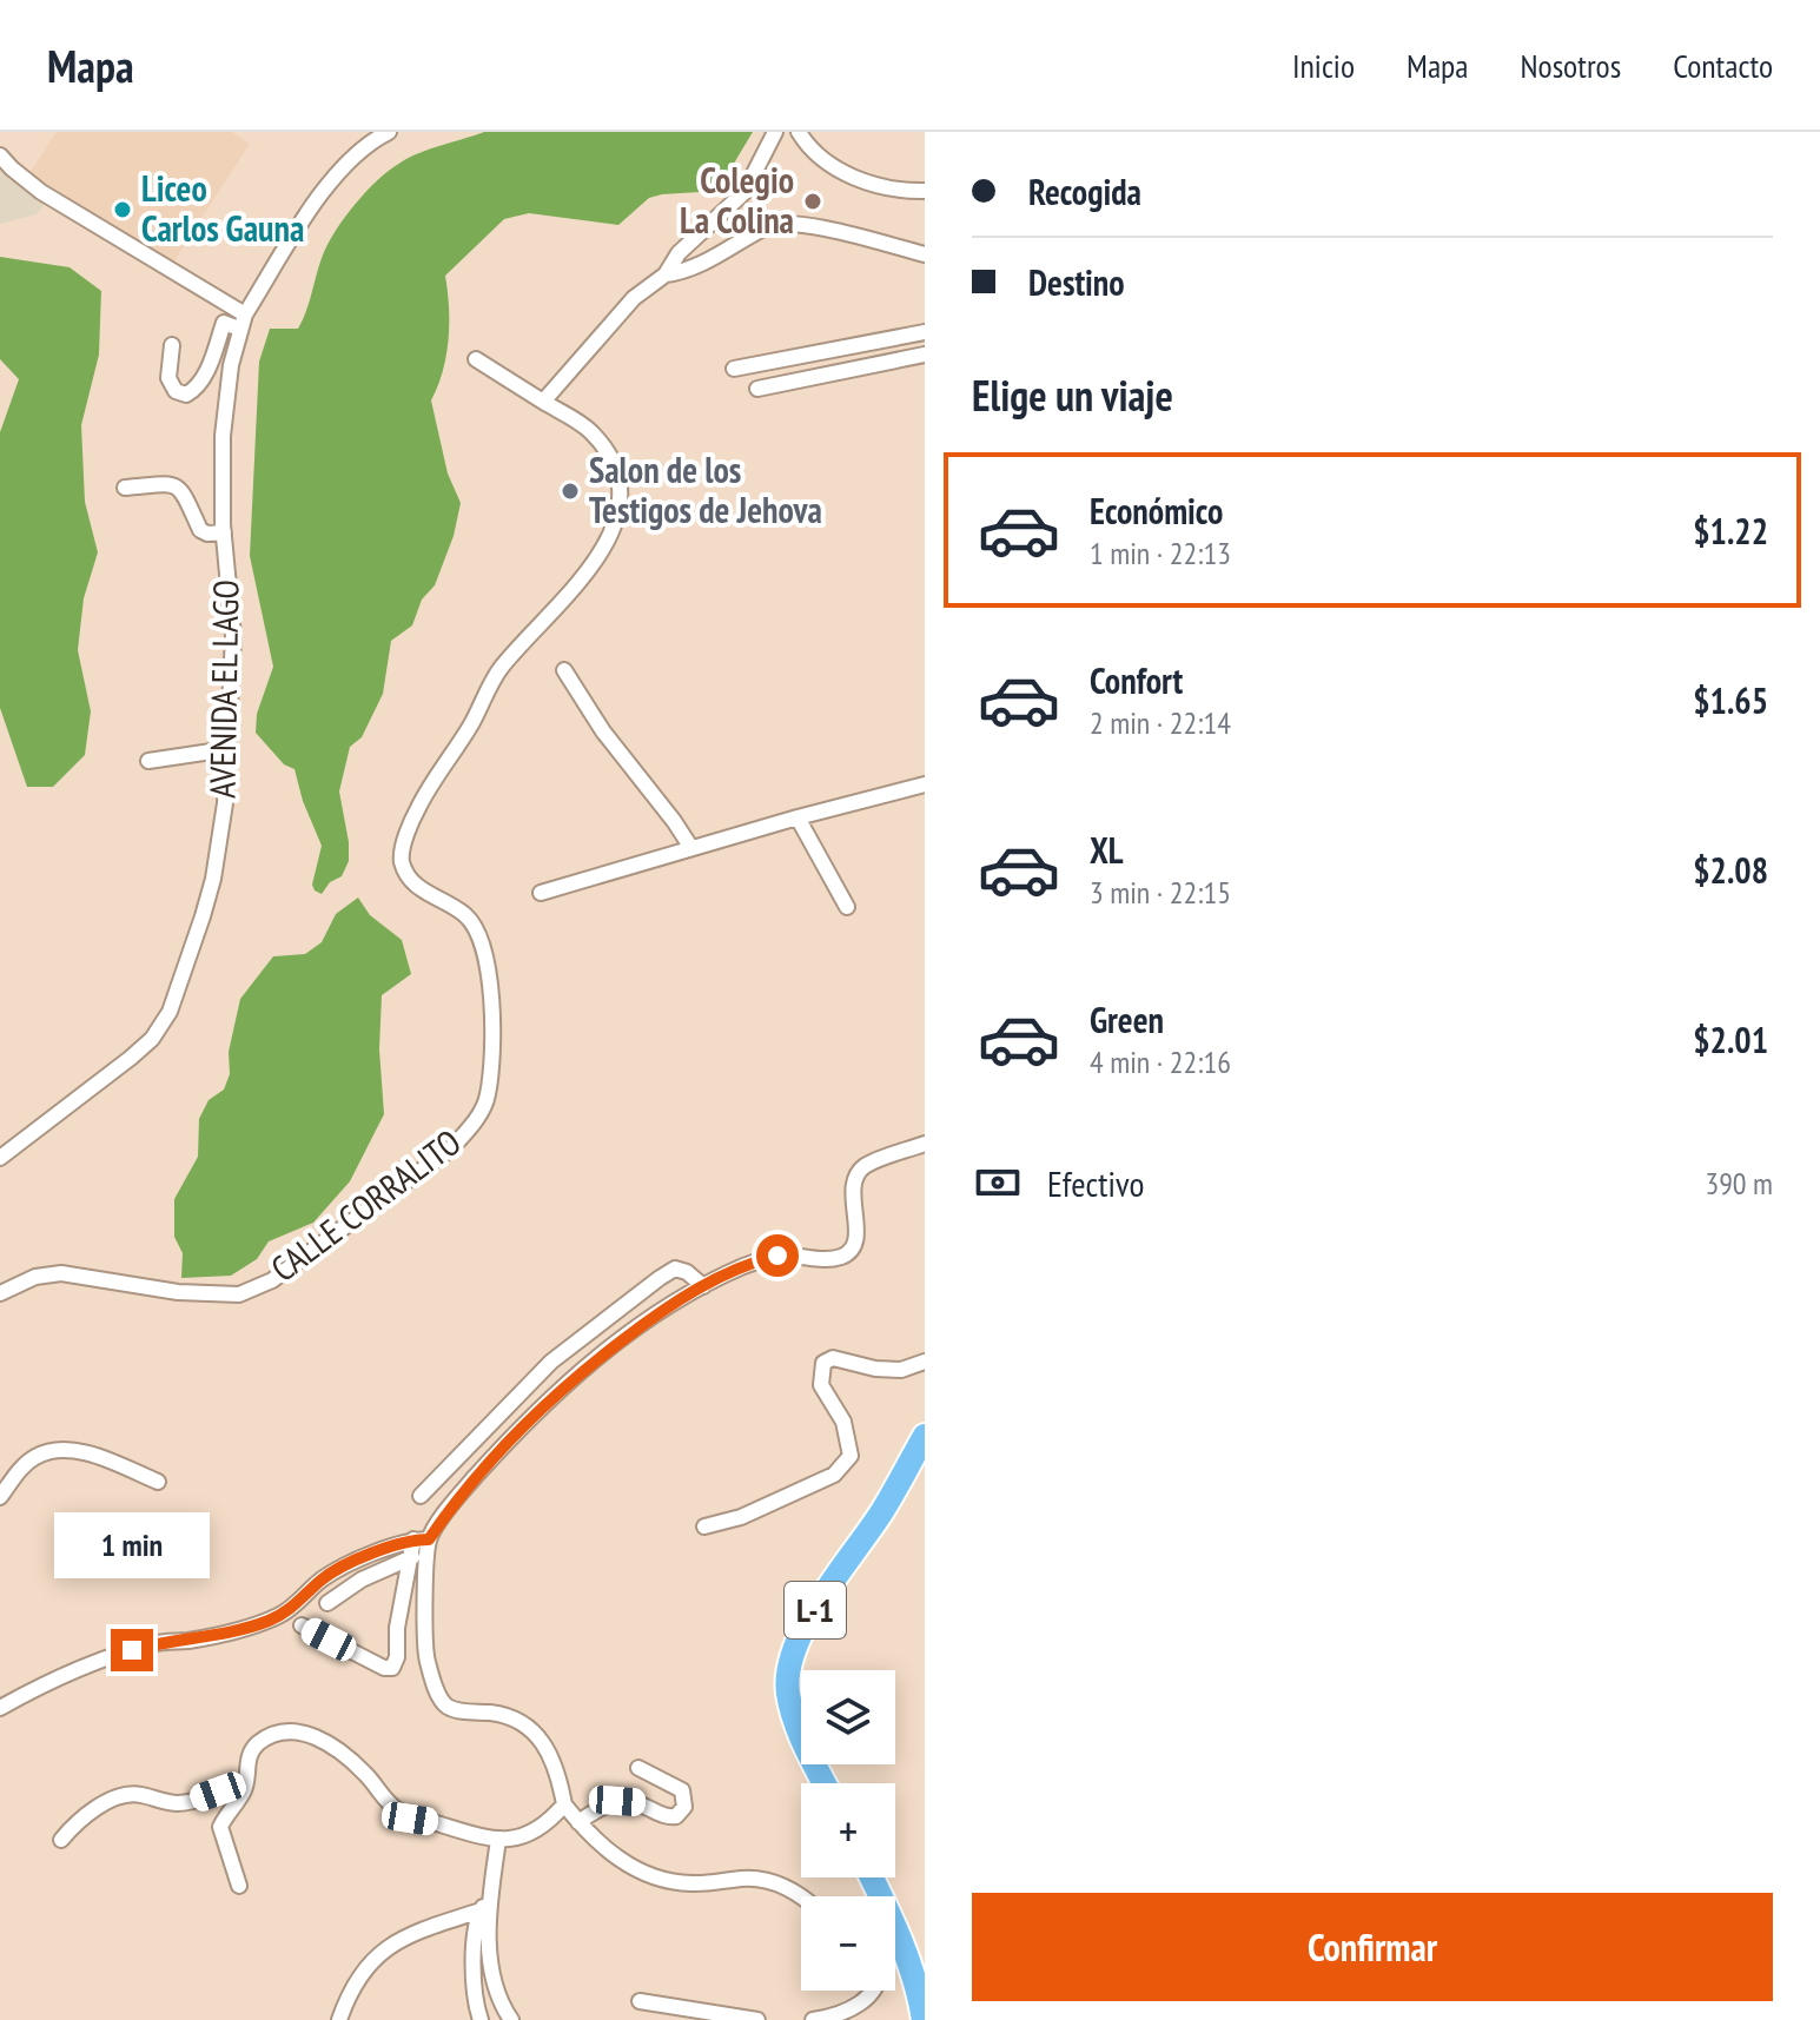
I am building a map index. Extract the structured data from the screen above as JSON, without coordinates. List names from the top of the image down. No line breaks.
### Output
{"streets":{"main road":["L-1"],"street":["AVENIDA EL LAGO","CALLE CORRALITO"]},"places":["Colegio La Colina","Liceo Carlos Gauna","Salon de los Testigos de Jehova"],"page":{"header":"Mapa","nav":["Inicio","Mapa","Nosotros","Contacto"],"banner":["Recogida","Destino"],"heading":"Elige un viaje","list":[{"name":"Económico","note":"1 min · 22:13","value":"$1.22"},{"name":"Confort","note":"2 min · 22:14","value":"$1.65"},{"name":"XL","note":"3 min · 22:15","value":"$2.08"},{"name":"Green","note":"4 min · 22:16","value":"$2.01"}],"pay":["Efectivo","390 m"],"bubble":"1 min","map_buttons":["+","−"],"buttons":"Confirmar"}}
